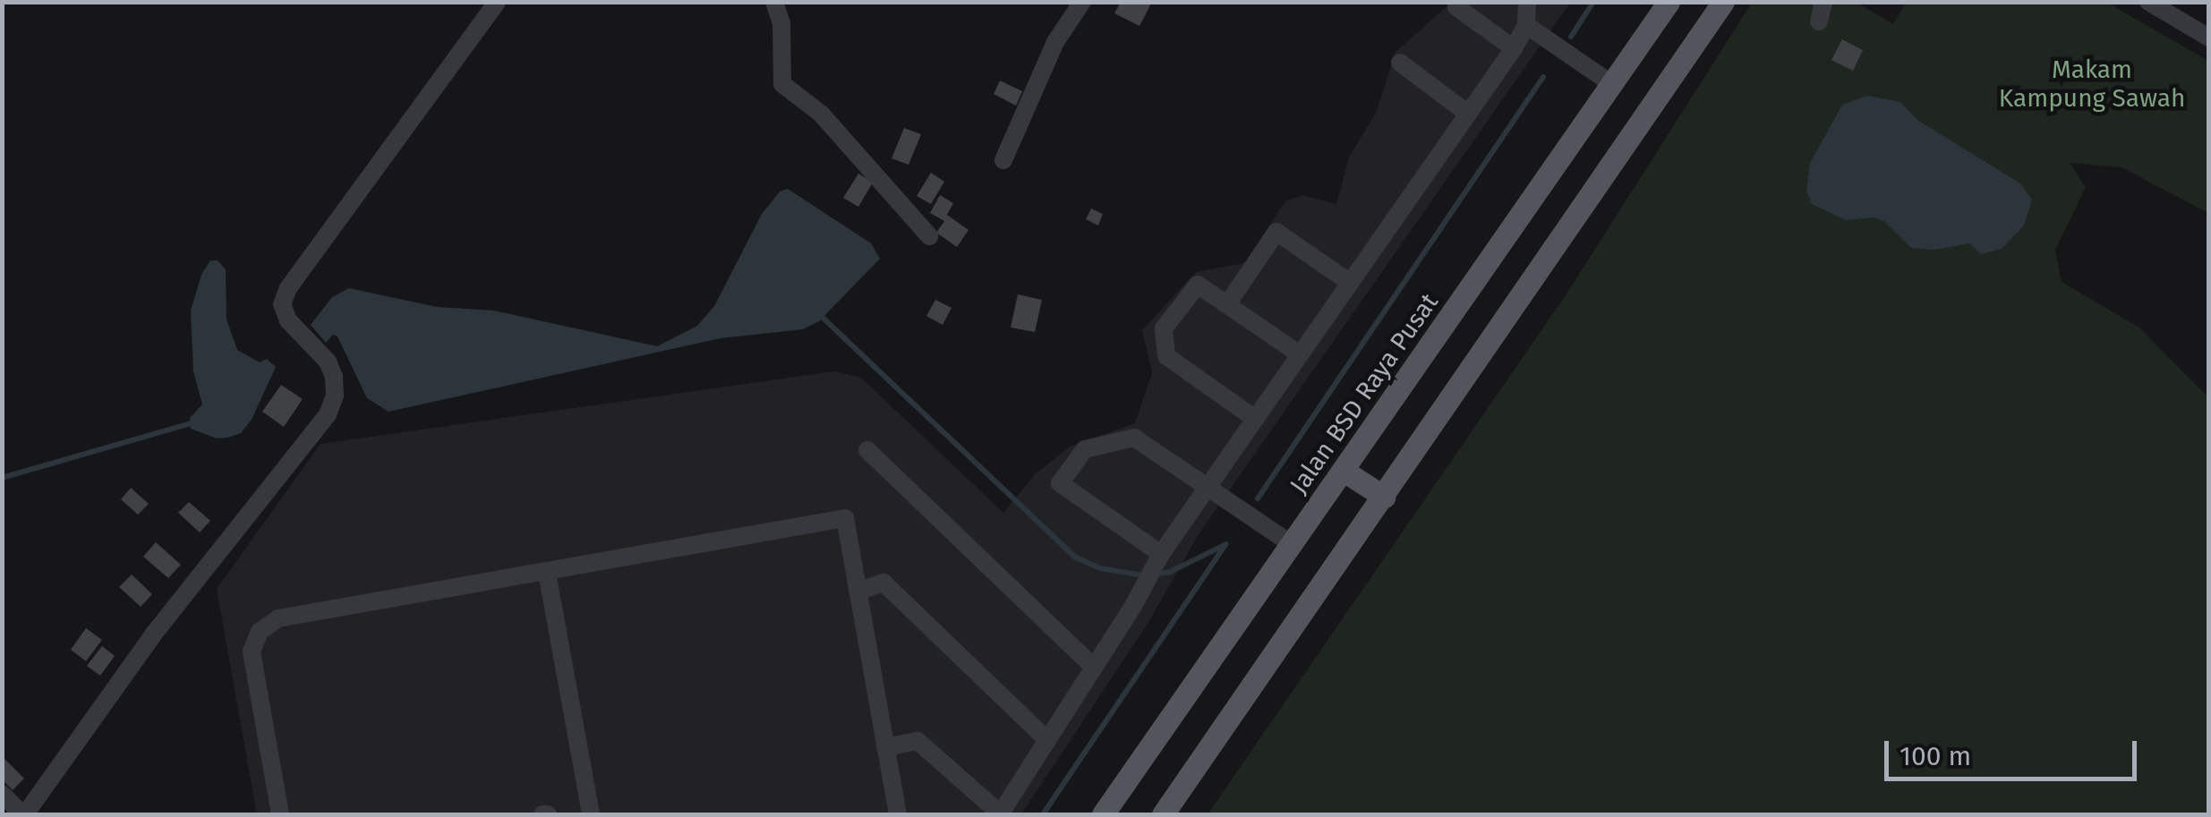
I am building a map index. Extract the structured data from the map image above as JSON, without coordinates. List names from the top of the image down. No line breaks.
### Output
{"streets":{"main road":["Jalan BSD Raya Pusat"]},"parks":["Makam Kampung Sawah"],"scale_bar":"100 m"}
